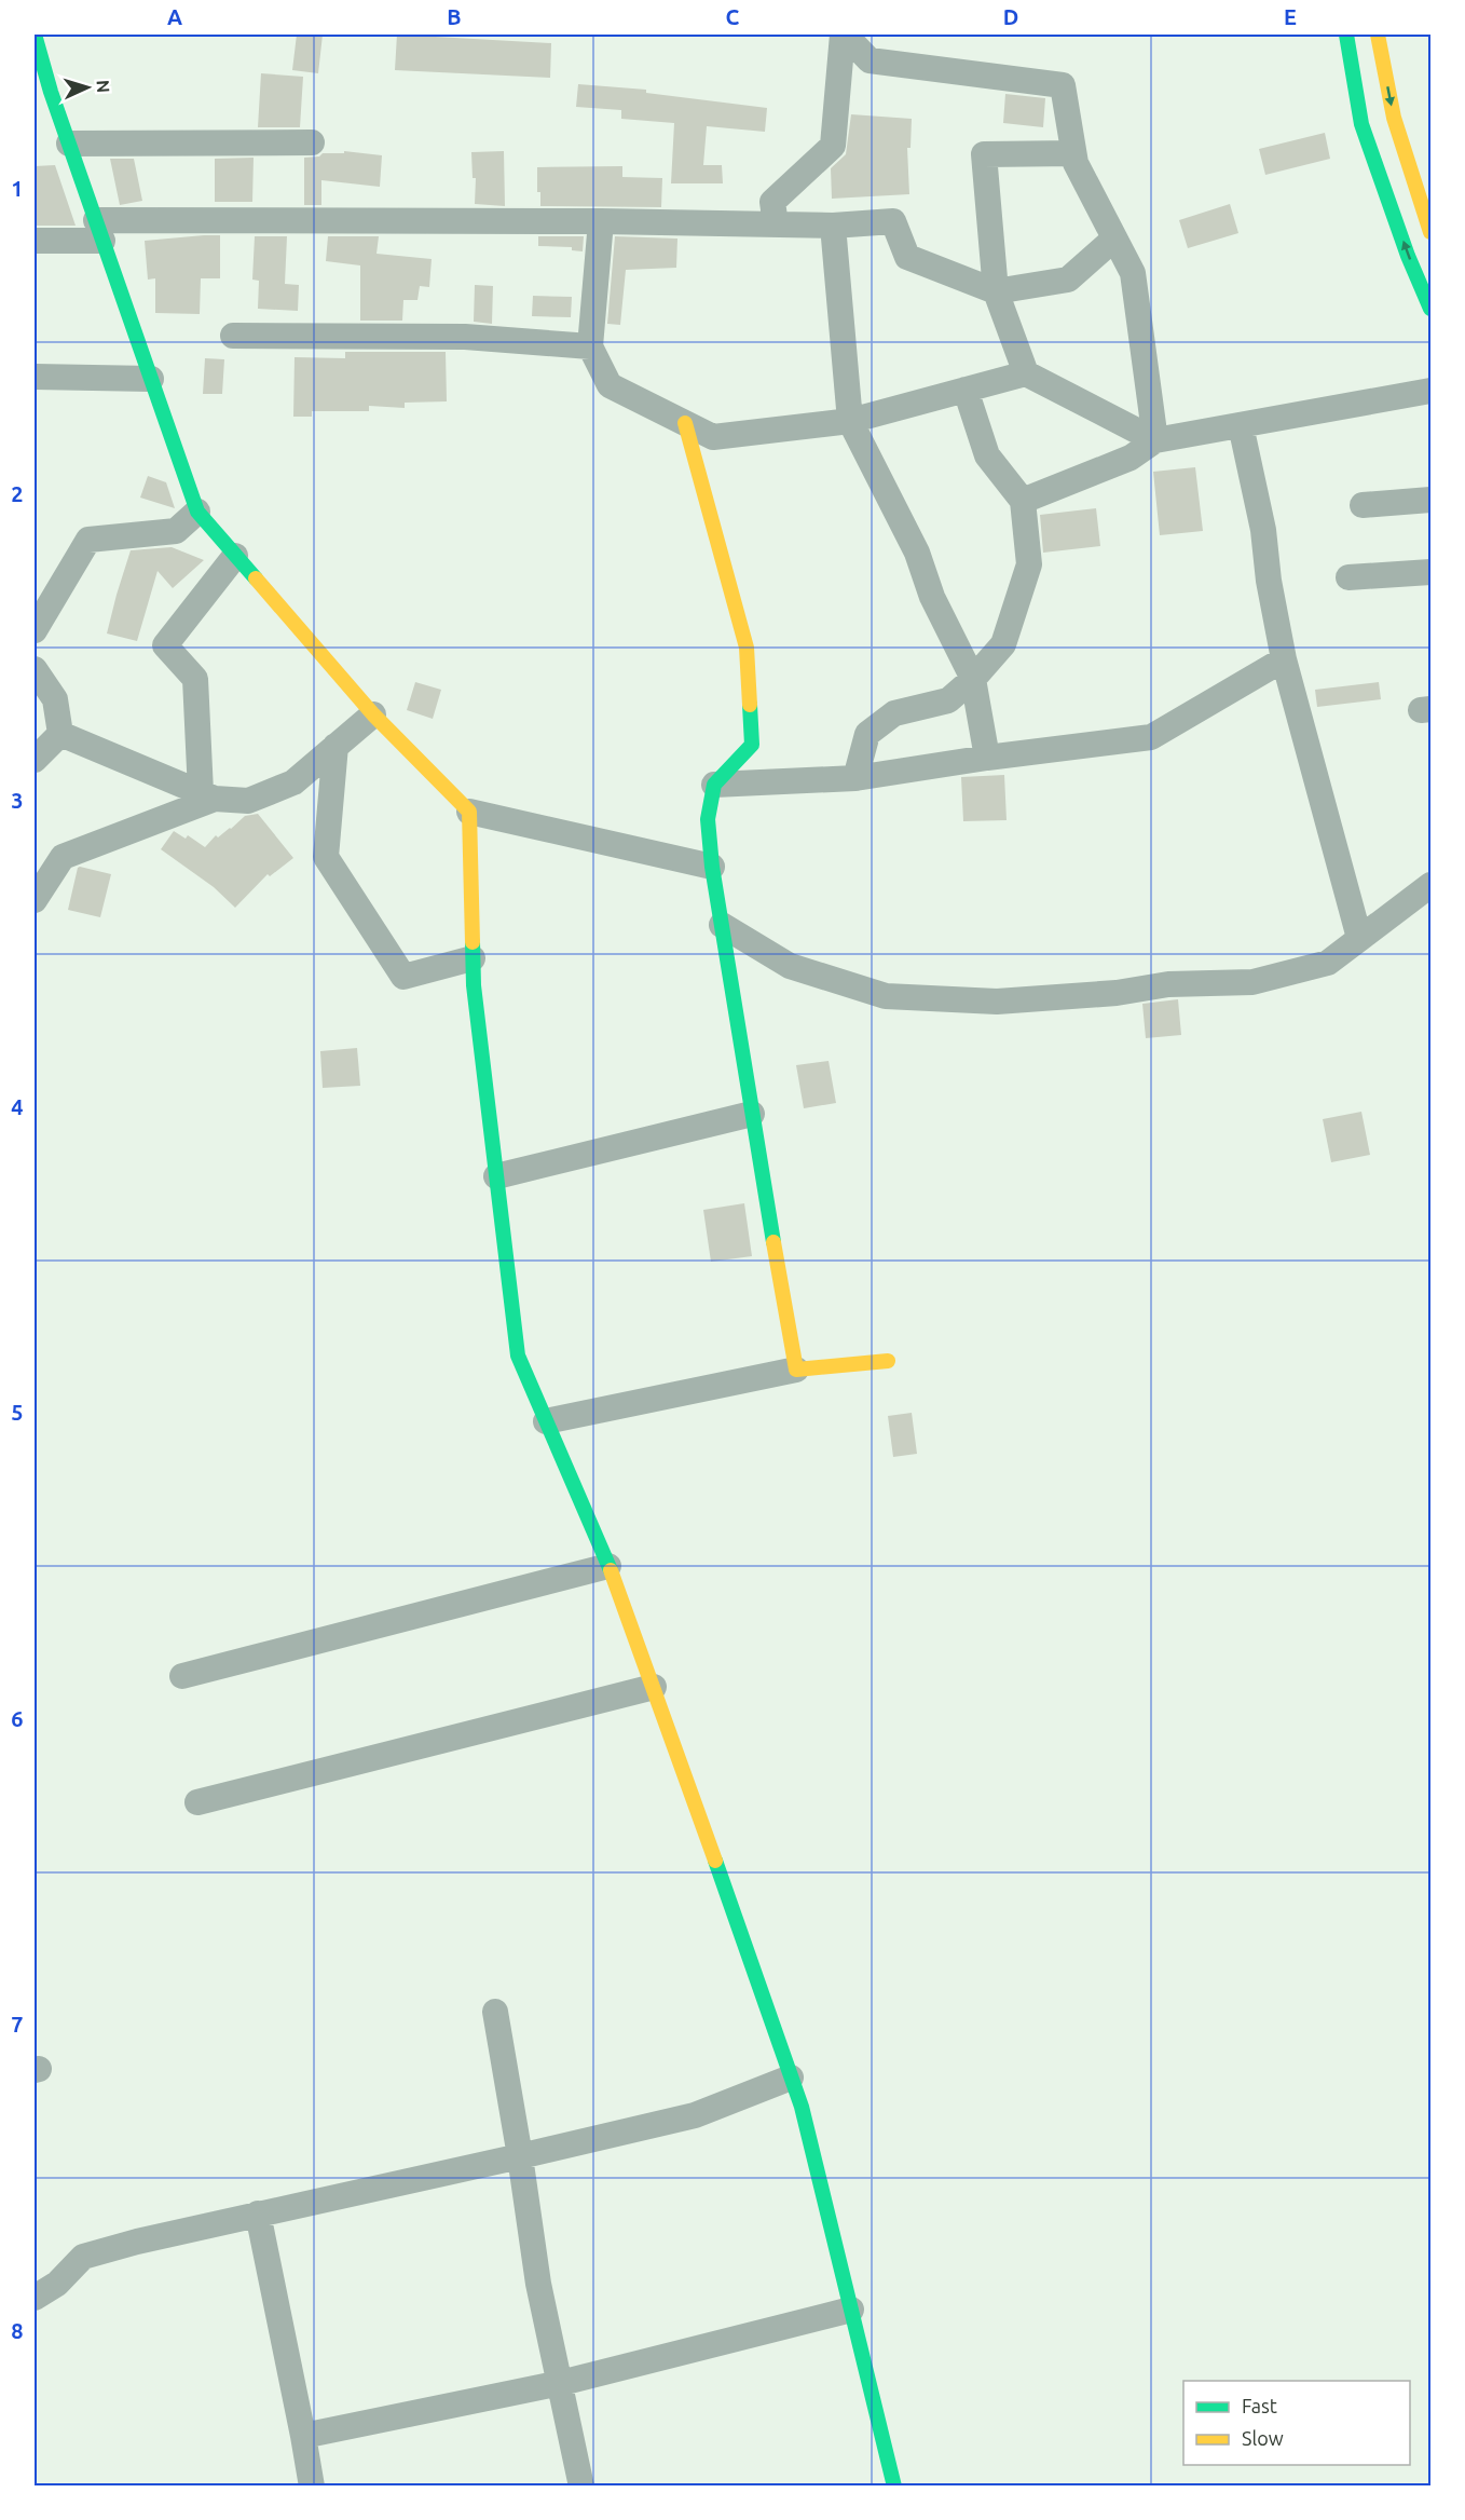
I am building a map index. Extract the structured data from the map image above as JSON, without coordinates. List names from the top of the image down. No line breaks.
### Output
{"legend":["Fast","Slow"],"north":"right","grid":{"columns":["A","B","C","D","E"],"rows":["1","2","3","4","5","6","7","8"]}}
